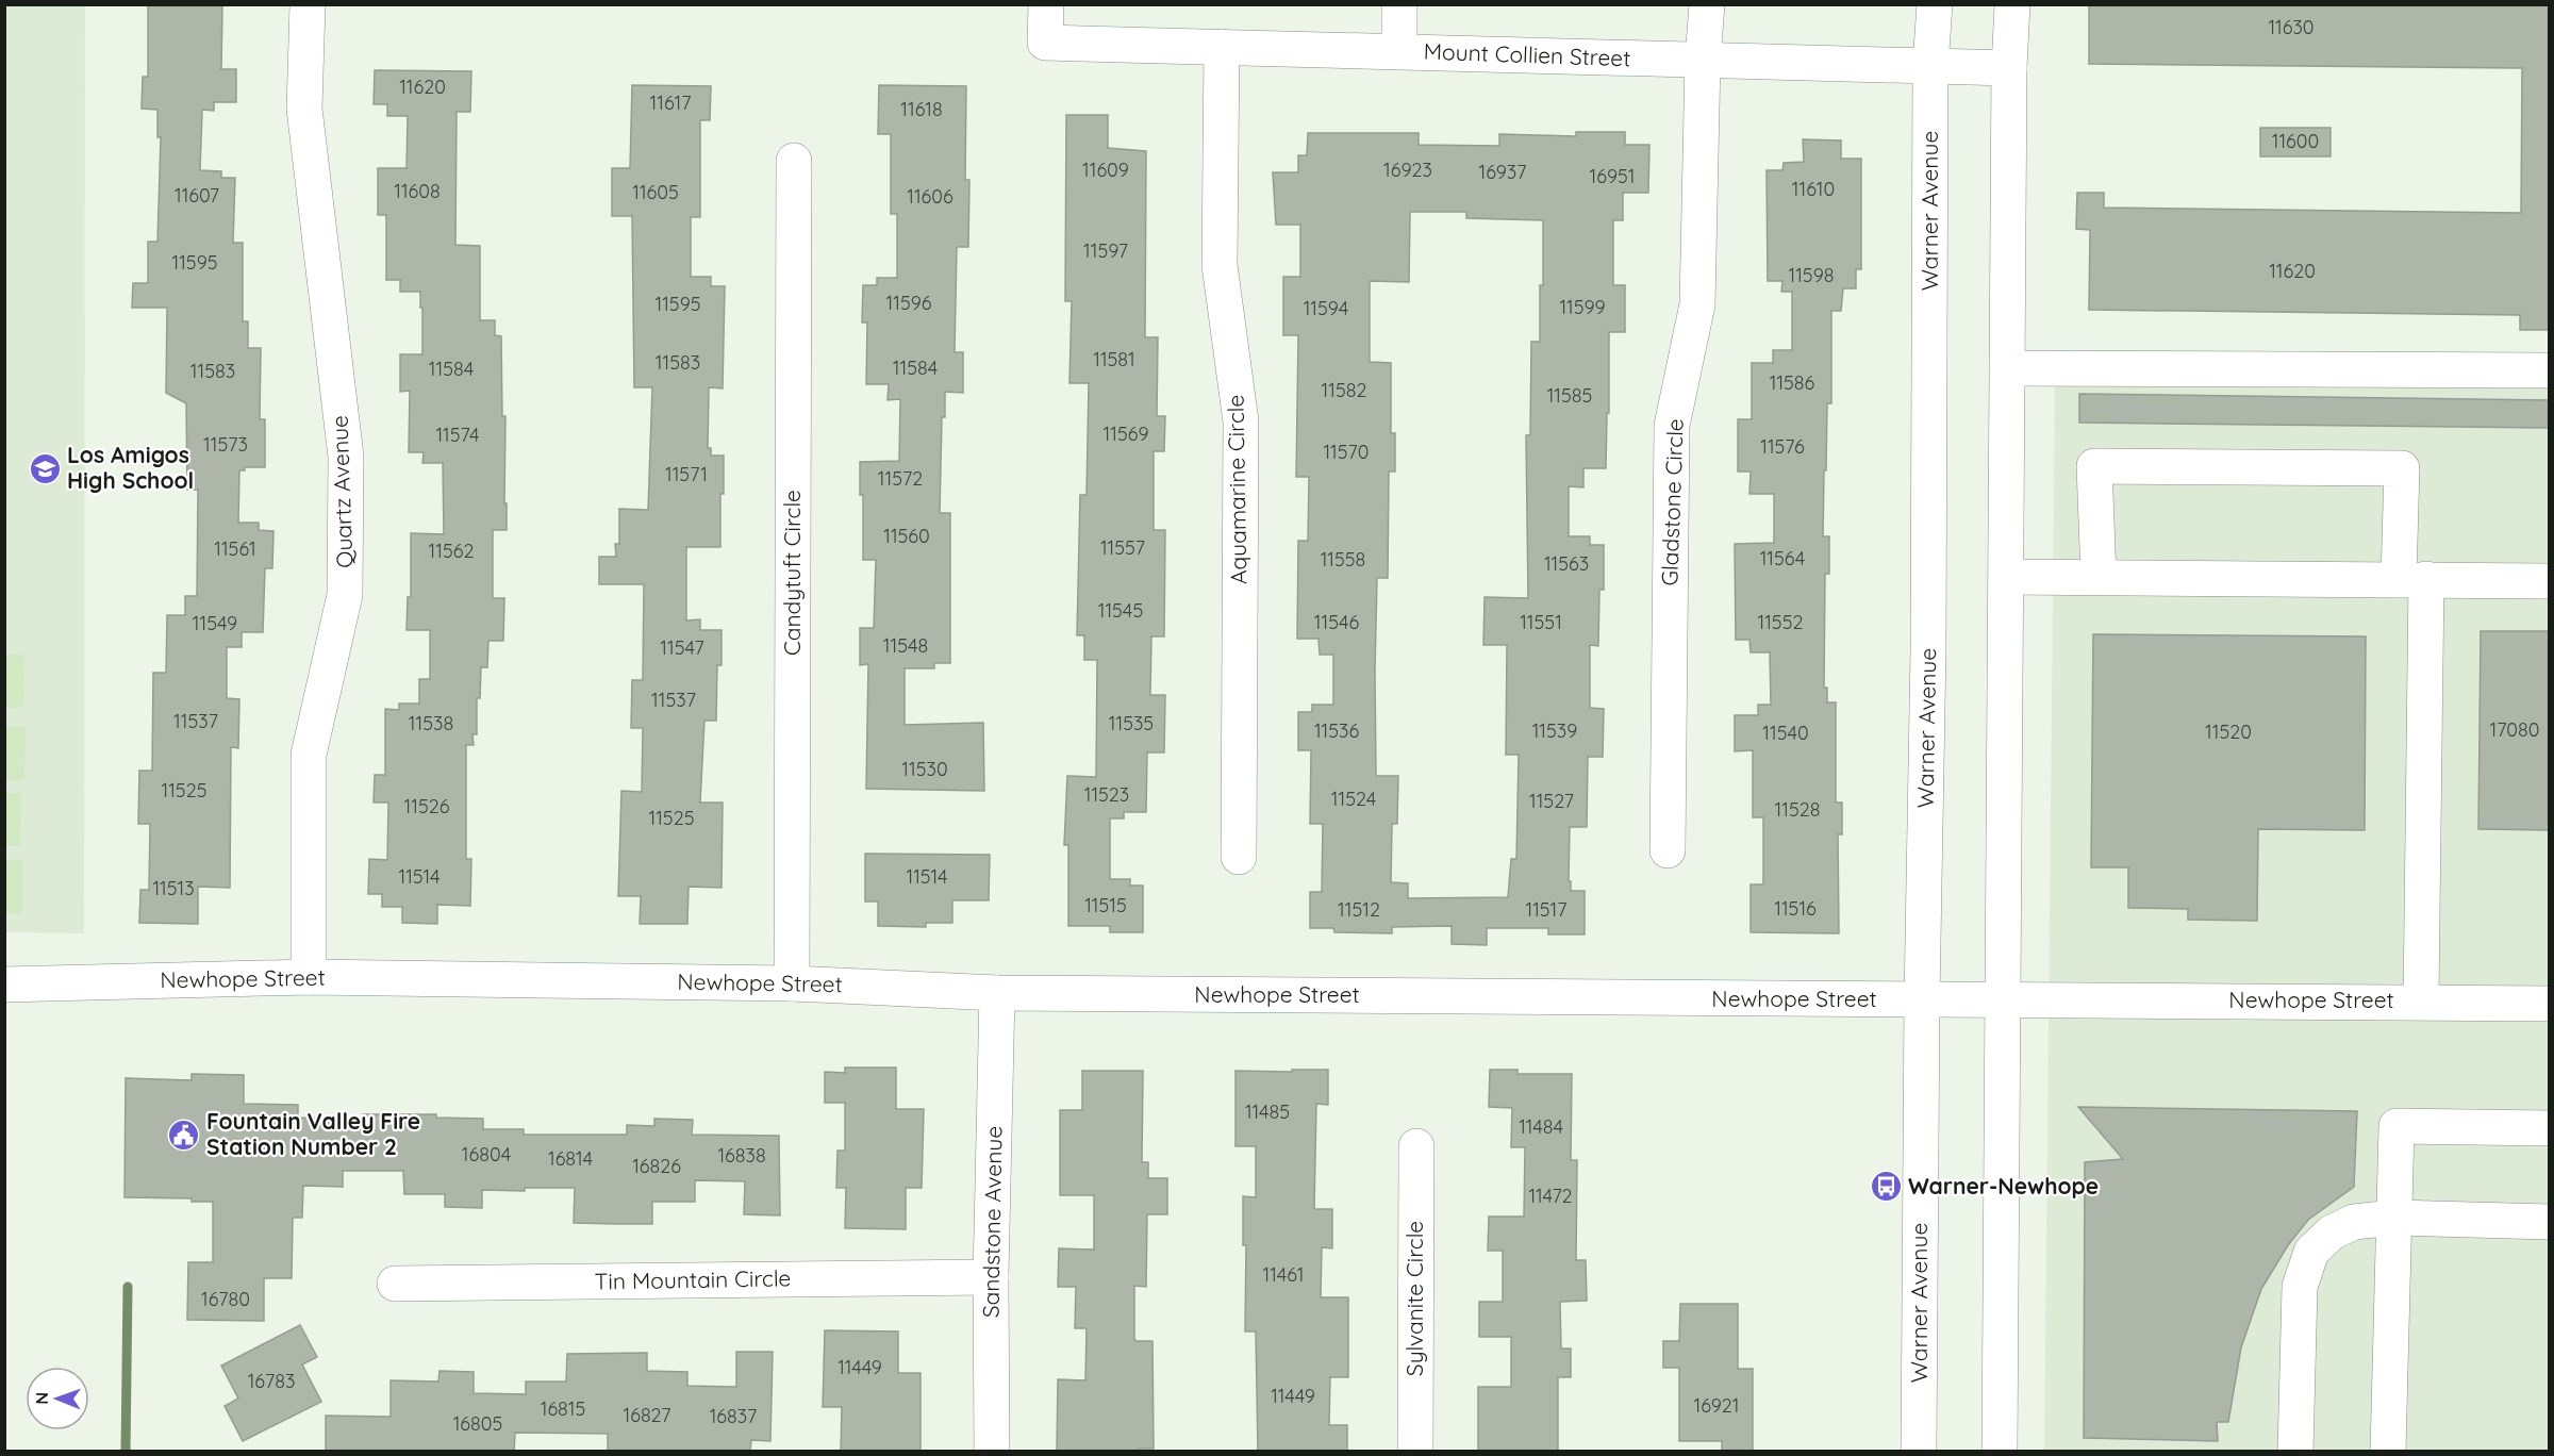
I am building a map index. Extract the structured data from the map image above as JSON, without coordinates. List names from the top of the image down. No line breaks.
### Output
{"streets":{"street":["Mount Collien Street","Warner Avenue","Aquamarine Circle","Quartz Avenue","Gladstone Circle","Candytuft Circle","Newhope Street","Sandstone Avenue","Tin Mountain Circle","Sylvanite Circle"]},"crossings":[["Mount Collien Street","Warner Avenue"],["Mount Collien Street","Aquamarine Circle"],["Mount Collien Street","Gladstone Circle"],["Warner Avenue","Newhope Street"],["Quartz Avenue","Newhope Street"],["Candytuft Circle","Newhope Street"],["Newhope Street","Sandstone Avenue"],["Sandstone Avenue","Tin Mountain Circle"]],"places":{"school or university":["Los Amigos High School"],"public building":["Fountain Valley Fire Station Number 2"],"bus stop":["Warner-Newhope"]},"house_numbers":["11630","11620","11617","11618","11600","11609","16923","16937","16951","11610","11608","11605","11607","11606","11597","11595","11620","11598","11596","11595","11599","11594","11581","11583","11584","11584","11583","11586","11582","11585","11569","11574","11573","11576","11570","11571","11572","11560","11557","11561","11562","11564","11558","11563","11545","11546","11551","11552","11549","11548","11547","11537","11537","11538","11535","17080","11536","11539","11520","11540","11530","11525","11523","11524","11527","11526","11528","11525","11514","11514","11513","11515","11516","11512","11517","11485","11484","16804","16838","16814","16826","11472","11461","16780","11449","16783","11449","16921","16815","16827","16837","16805"],"north":"left"}
